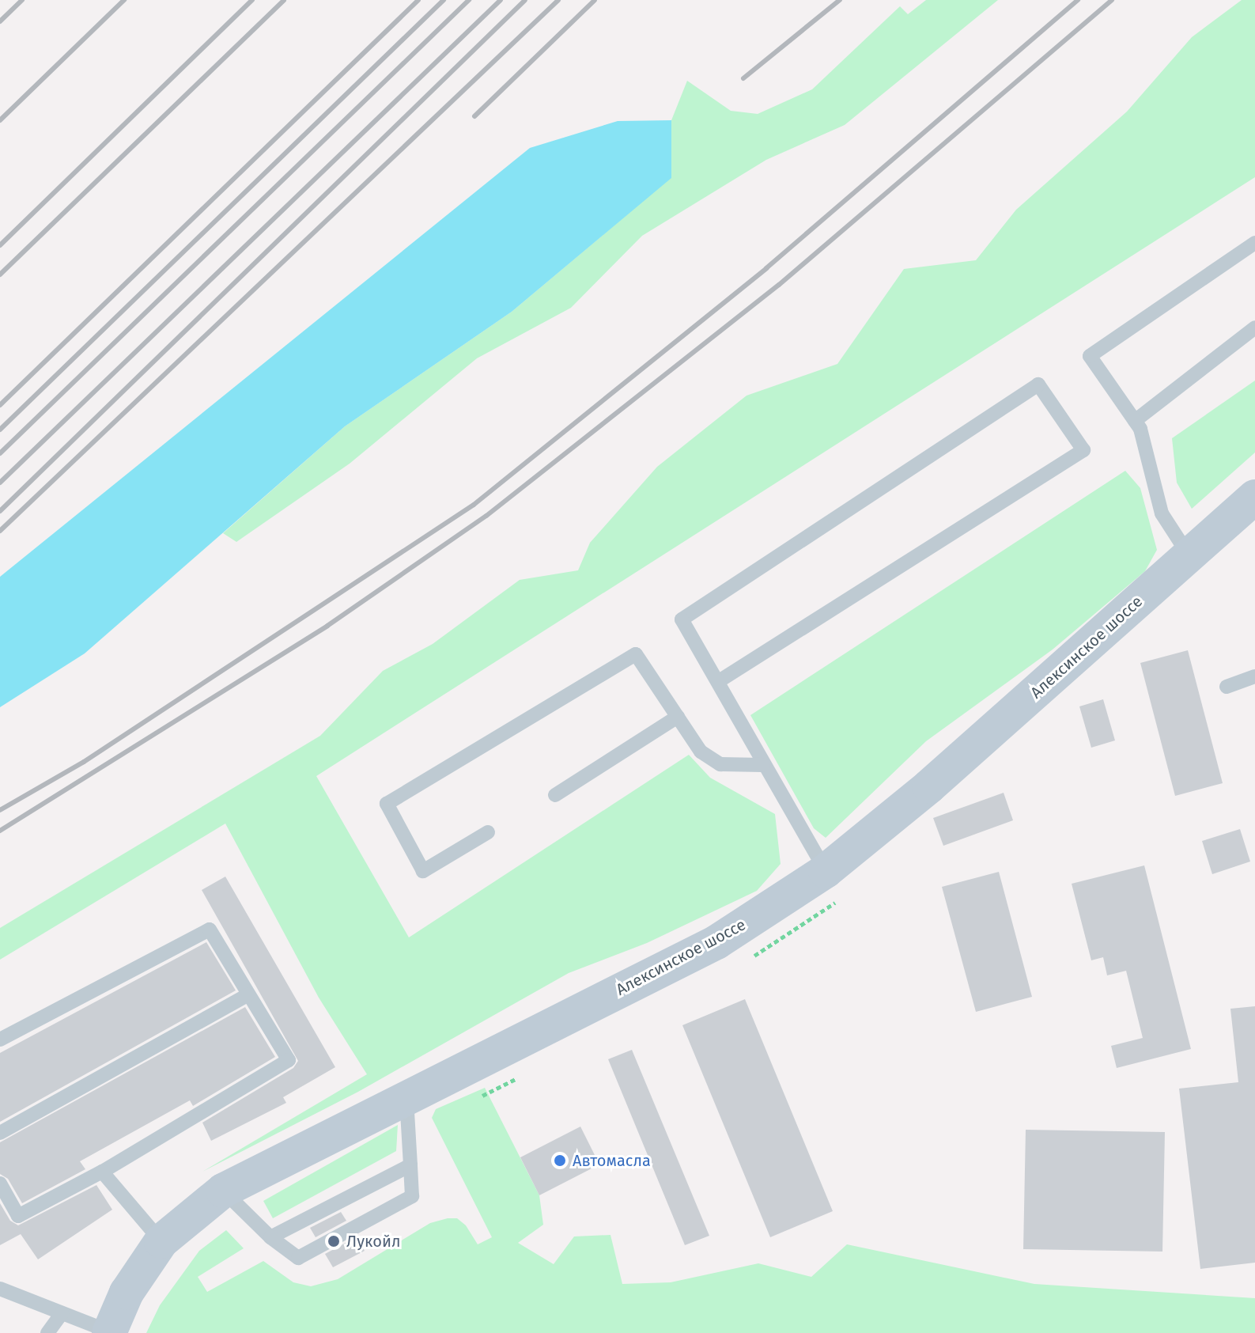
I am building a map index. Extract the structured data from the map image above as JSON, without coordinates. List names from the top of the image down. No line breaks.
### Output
{"streets":{"main road":["Алексинское шоссе"]},"places":["Автомасла","Лукойл"]}
